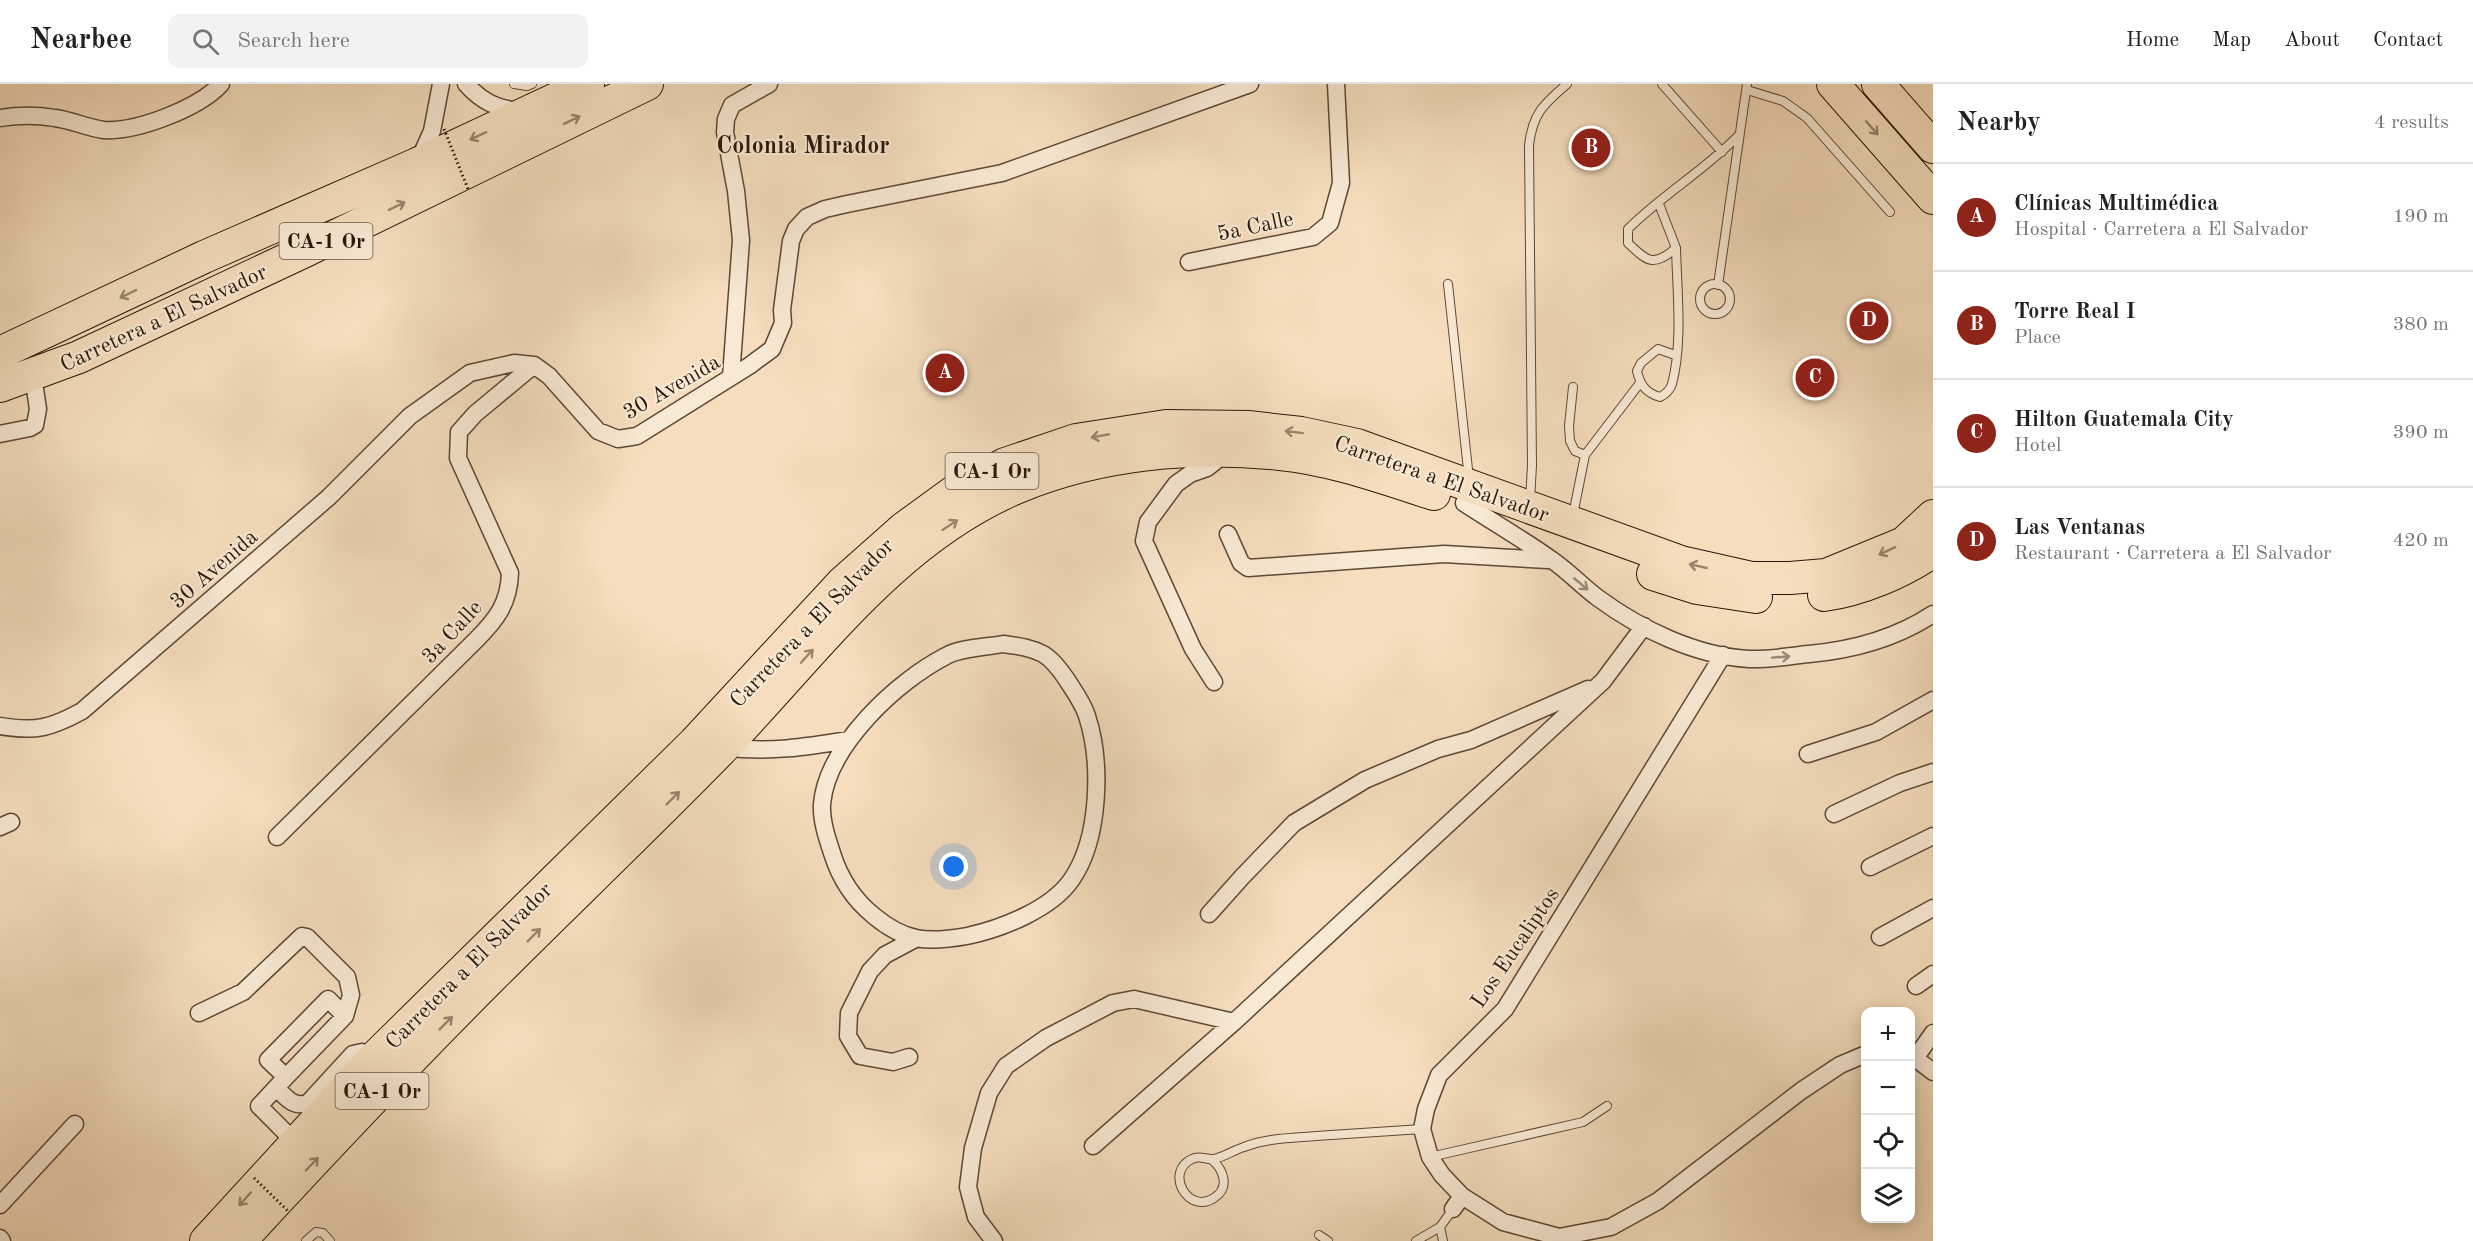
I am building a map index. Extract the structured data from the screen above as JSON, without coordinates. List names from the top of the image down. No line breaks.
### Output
{"streets":{"highway":["CA-1 Or","Carretera a El Salvador"],"street":["5a Calle","30 Avenida","3a Calle","Los Eucaliptos"]},"crossings":[["30 Avenida","3a Calle"]],"districts":["Colonia Mirador"],"page":{"header":"Nearbee","search":"Search here","nav":["Home","Map","About","Contact"],"heading":["Nearby","4 results"],"pins":["B","D","A","C"],"list":[{"mark":"A","name":"Clínicas Multimédica","note":"Hospital · Carretera a El Salvador","value":"190 m"},{"mark":"B","name":"Torre Real I","note":"Place","value":"380 m"},{"mark":"C","name":"Hilton Guatemala City","note":"Hotel","value":"390 m"},{"mark":"D","name":"Las Ventanas","note":"Restaurant · Carretera a El Salvador","value":"420 m"}],"map_buttons":["+","−"]}}
